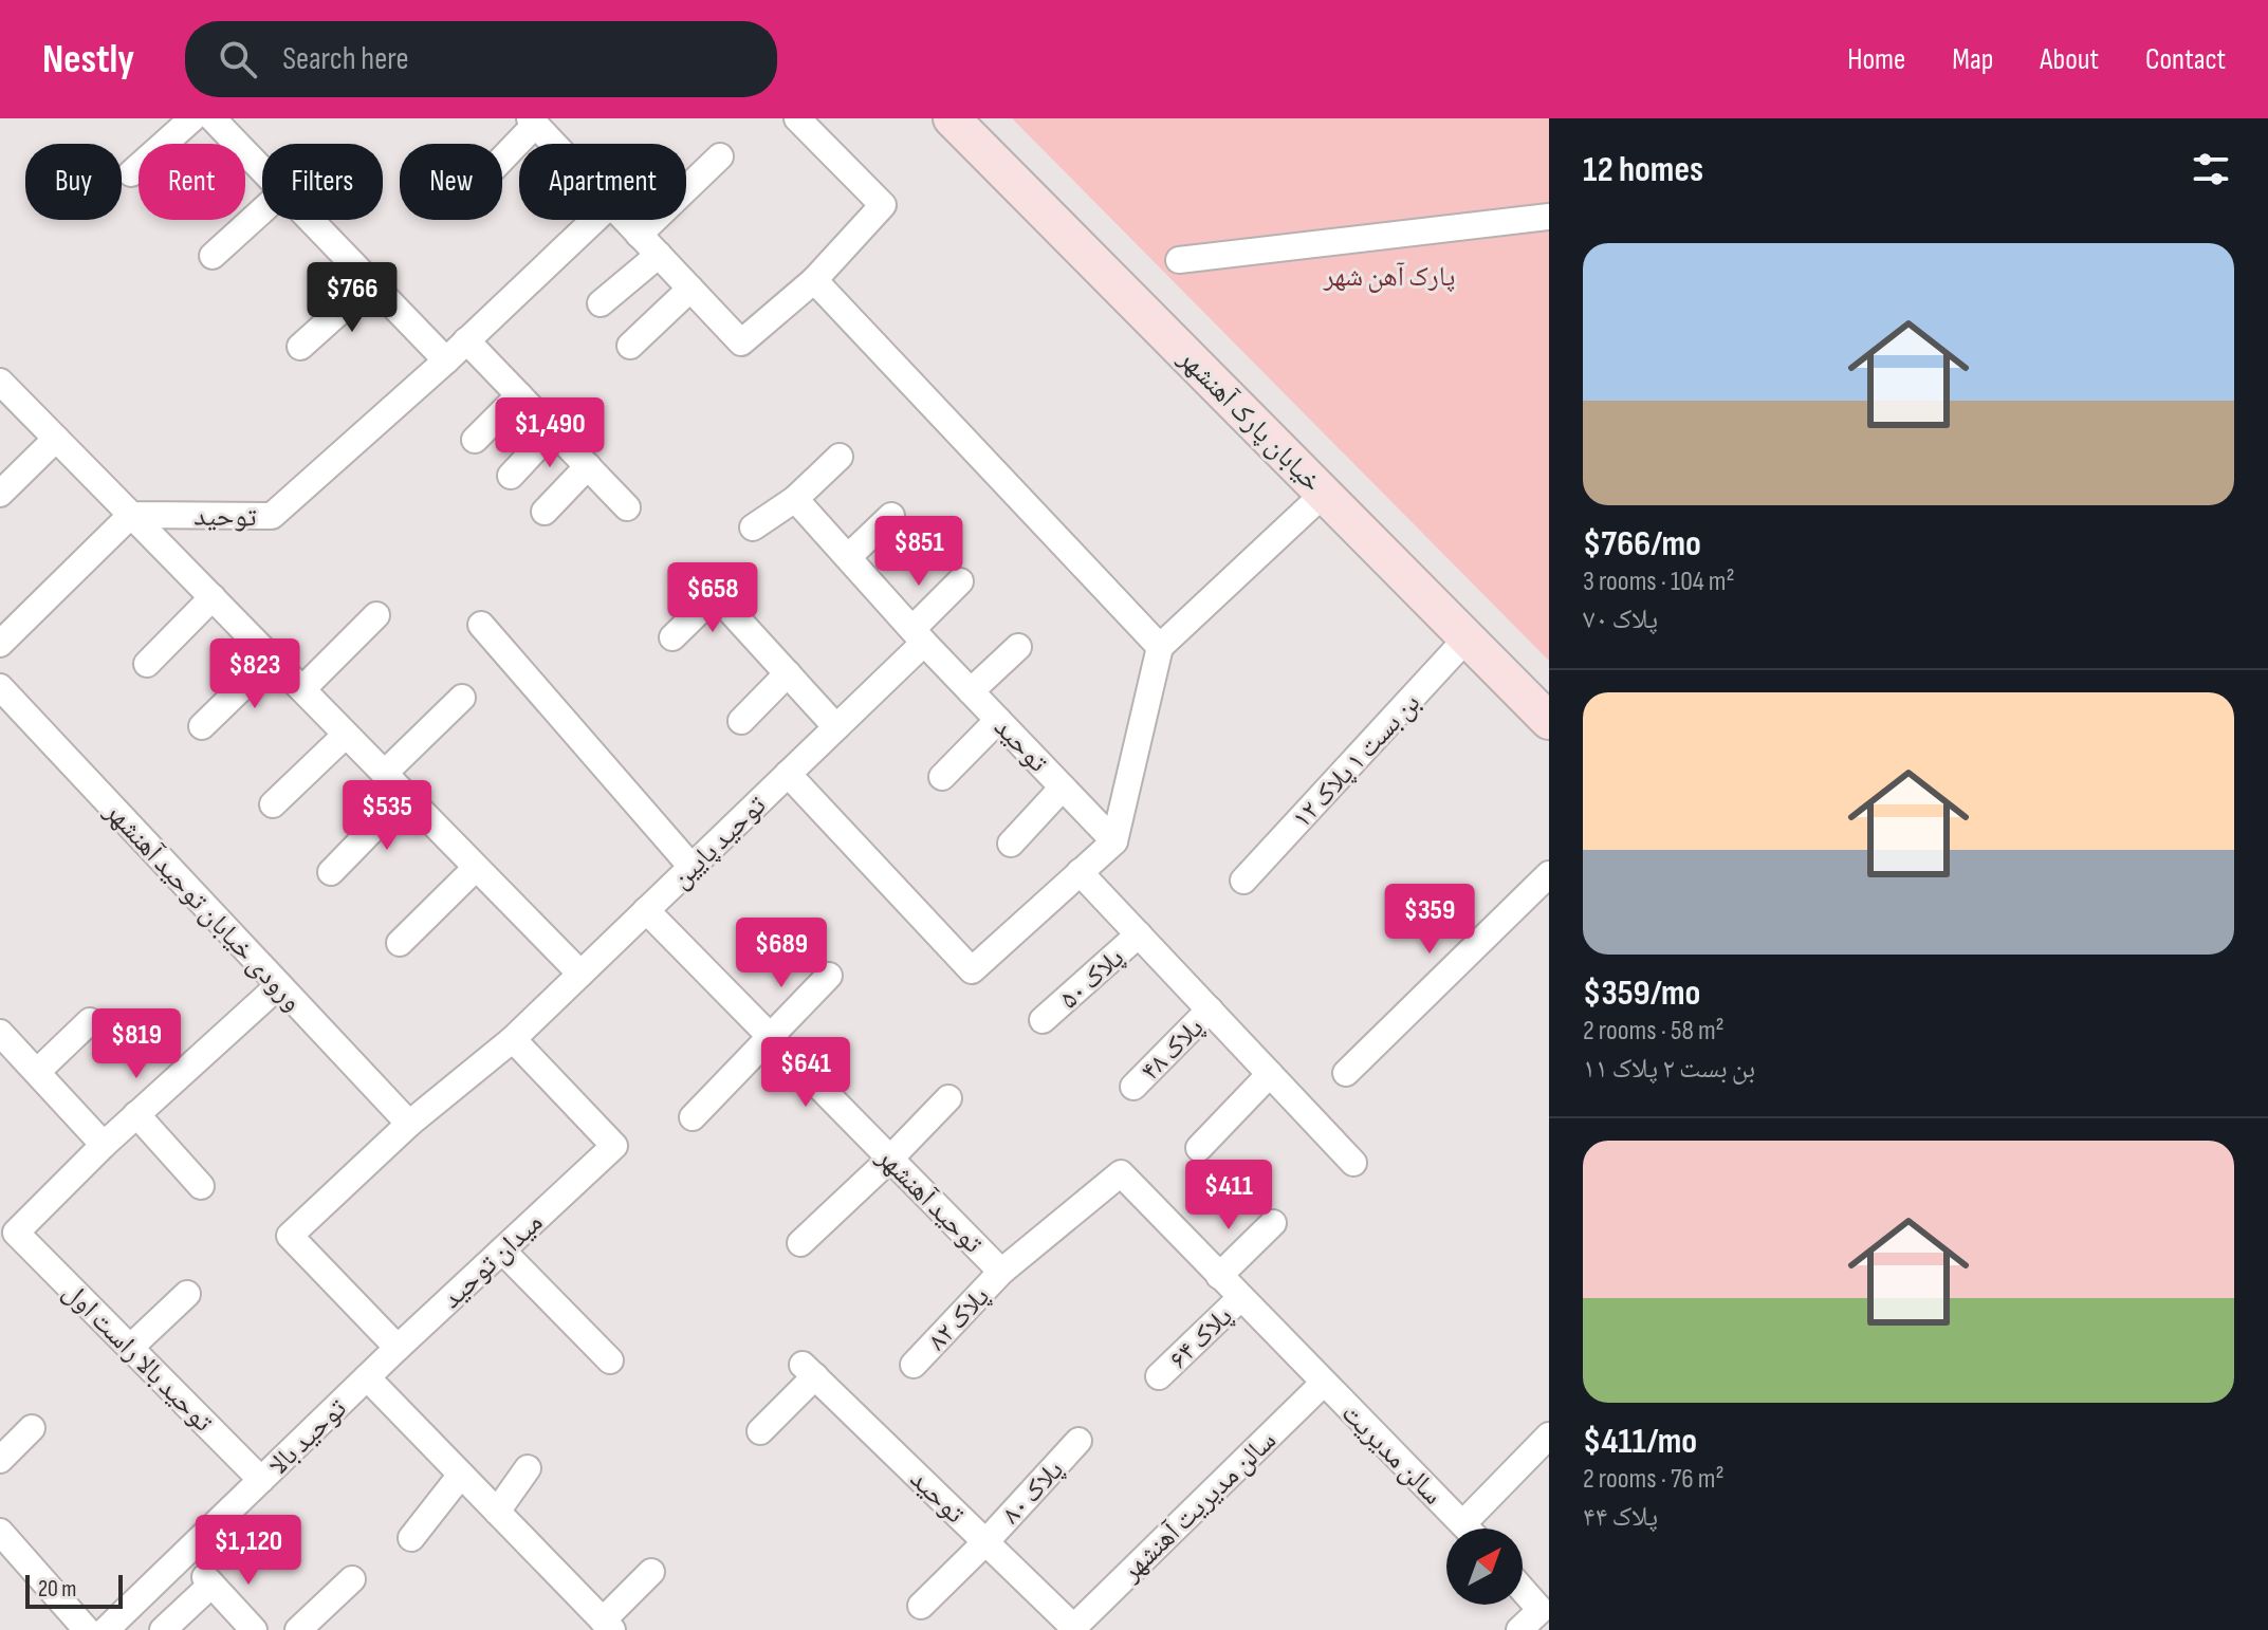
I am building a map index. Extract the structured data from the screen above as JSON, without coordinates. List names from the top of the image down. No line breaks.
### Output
{"streets":{"street":["خیابان پارک آهنشهر","توحید","بن بست ۱ پلاک ۱۲","توحید پایین","ورودی خیابان توحید آهنشهر","پلاک ۵۰","پلاک ۴۸","توحید آهنشهر","میدان توحید","پلاک ۸۲","پلاک ۶۴","توحید بالا راست اول","توحید بالا","سالن مدیریت","پلاک ۸۰","سالن مدیریت آهنشهر"]},"crossings":[["خیابان پارک آهنشهر","بن بست ۱ پلاک ۱۲"],["توحید","توحید پایین"],["توحید","پلاک ۸۰"],["توحید","سالن مدیریت آهنشهر"],["توحید پایین","توحید آهنشهر"],["توحید پایین","میدان توحید"],["ورودی خیابان توحید آهنشهر","توحید بالا راست اول"],["توحید آهنشهر","پلاک ۸۲"],["میدان توحید","توحید بالا"],["پلاک ۸۲","سالن مدیریت"],["پلاک ۶۴","سالن مدیریت"],["توحید بالا راست اول","توحید بالا"],["سالن مدیریت","سالن مدیریت آهنشهر"]],"parks":["پارک آهن شهر"],"scale_bar":"20 m","north":"top right","page":{"header":"Nestly","search":"Search here","nav":["Home","Map","About","Contact"],"heading":"12 homes","chip":["Buy","Rent","Filters","New","Apartment"],"list":[{"name":"$766/mo","note":"3 rooms · 104 m² · پلاک ۷۰"},{"name":"$359/mo","note":"2 rooms · 58 m² · بن بست ۲ پلاک ۱۱"},{"name":"$411/mo","note":"2 rooms · 76 m² · پلاک ۴۴"}],"price":["$766","$1,490","$851","$658","$823","$535","$359","$689","$819","$641","$411","$1,120"],"scale":"20 m"}}
